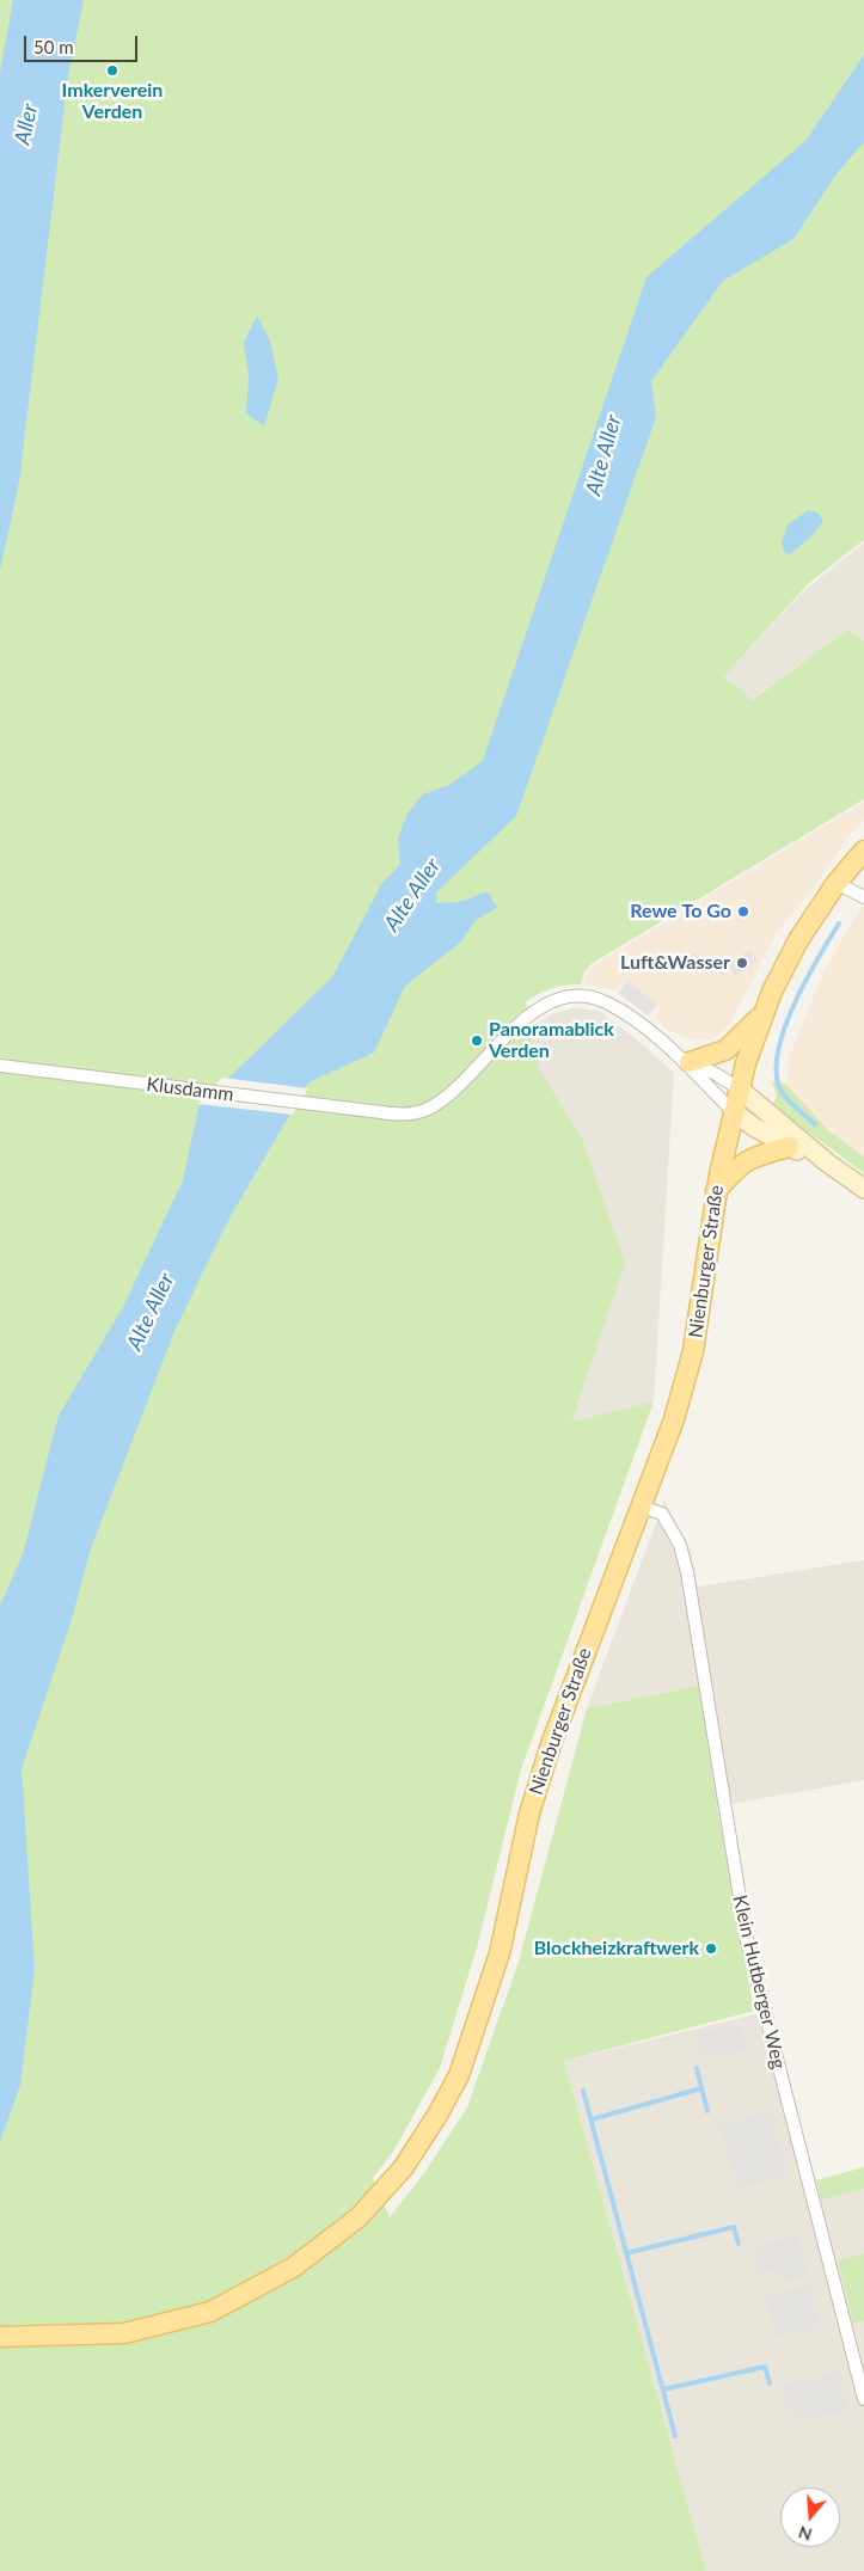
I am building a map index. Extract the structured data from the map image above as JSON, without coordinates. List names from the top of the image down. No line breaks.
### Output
{"streets":{"main road":["Nienburger Straße"],"street":["Klusdamm","Klein Hutberger Weg"]},"crossings":[["Nienburger Straße","Klein Hutberger Weg"]],"water":["Aller","Alte Aller"],"places":["Imkerverein Verden","Rewe To Go","Luft&Wasser","Panoramablick Verden","Blockheizkraftwerk"],"scale_bar":"50 m","north":"bottom"}
